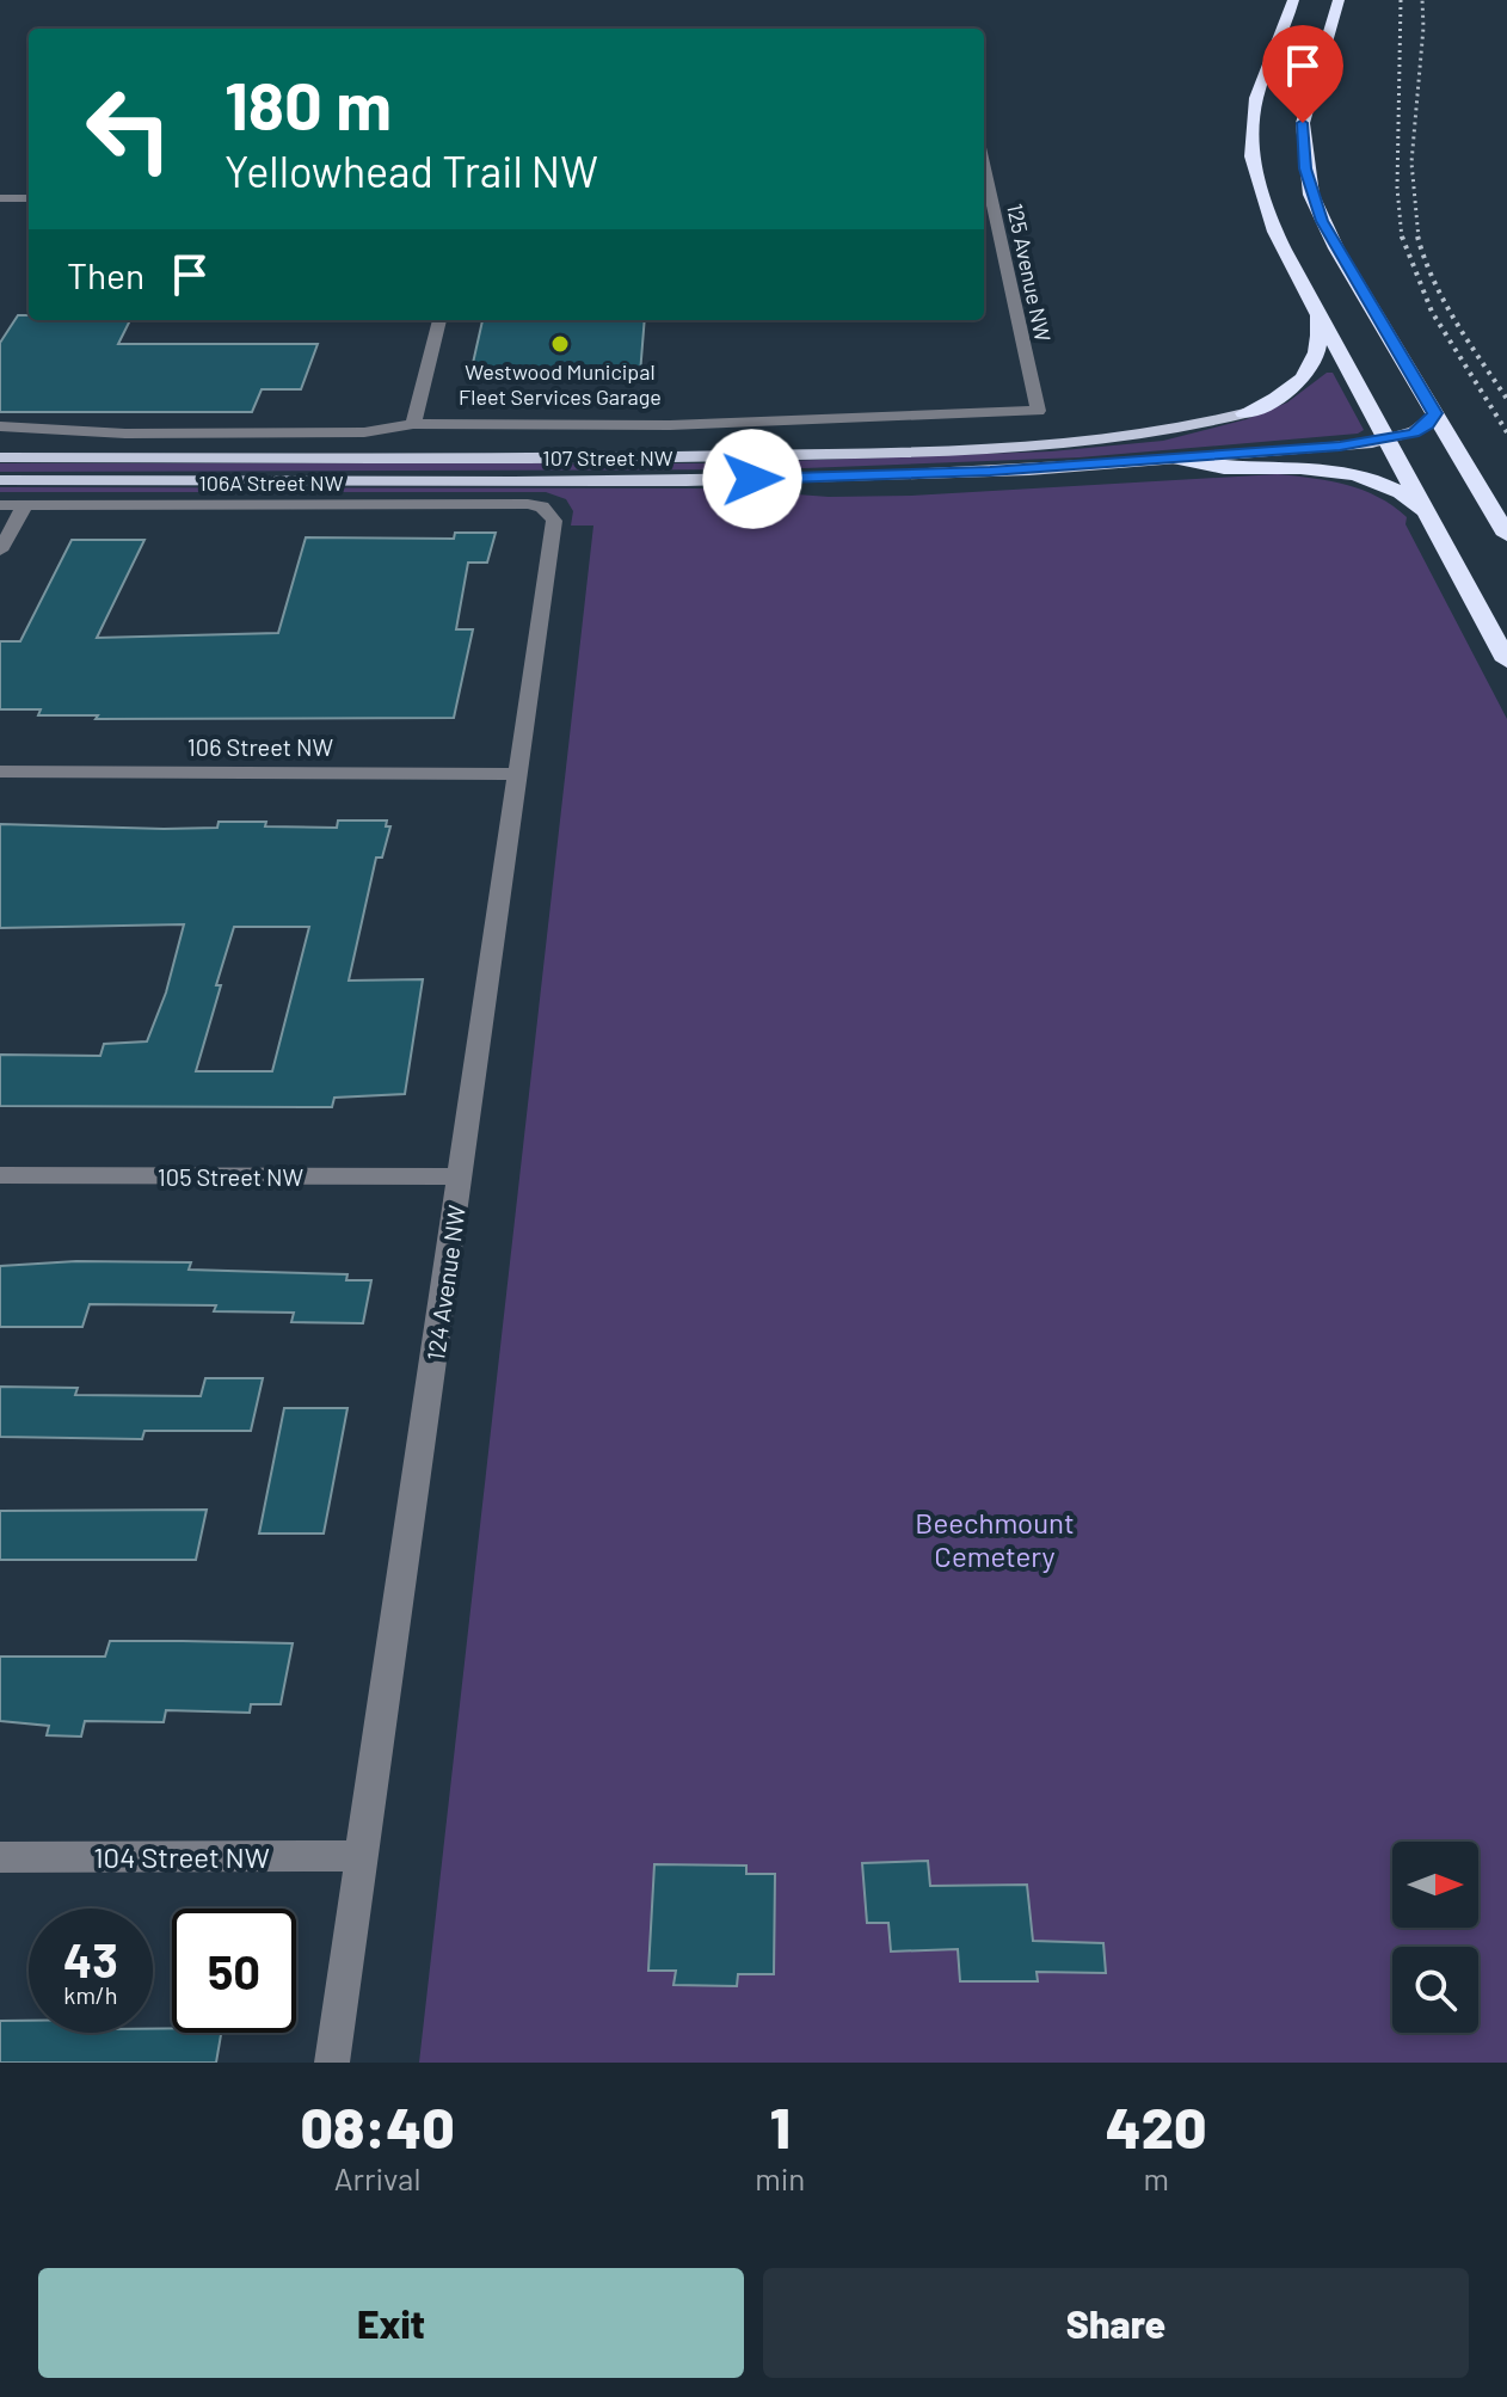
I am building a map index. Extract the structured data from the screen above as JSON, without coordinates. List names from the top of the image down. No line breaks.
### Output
{"streets":{"main road":["107 Street NW"],"street":["125 Avenue NW","106A Street NW","106 Street NW","105 Street NW","124 Avenue NW","104 Street NW"]},"crossings":[["125 Avenue NW","107 Street NW"],["106A Street NW","124 Avenue NW"],["106 Street NW","124 Avenue NW"],["105 Street NW","124 Avenue NW"],["124 Avenue NW","104 Street NW"]],"parks":["Beechmount Cemetery"],"places":["Westwood Municipal Fleet Services Garage"],"north":"right","page":{"turn":["180 m","Yellowhead Trail NW"],"then":"Then","speed":"43 km/h","limit":"50","eta":["08:40","Arrival","1","min","420","m"],"buttons":["Exit","Share"]}}
